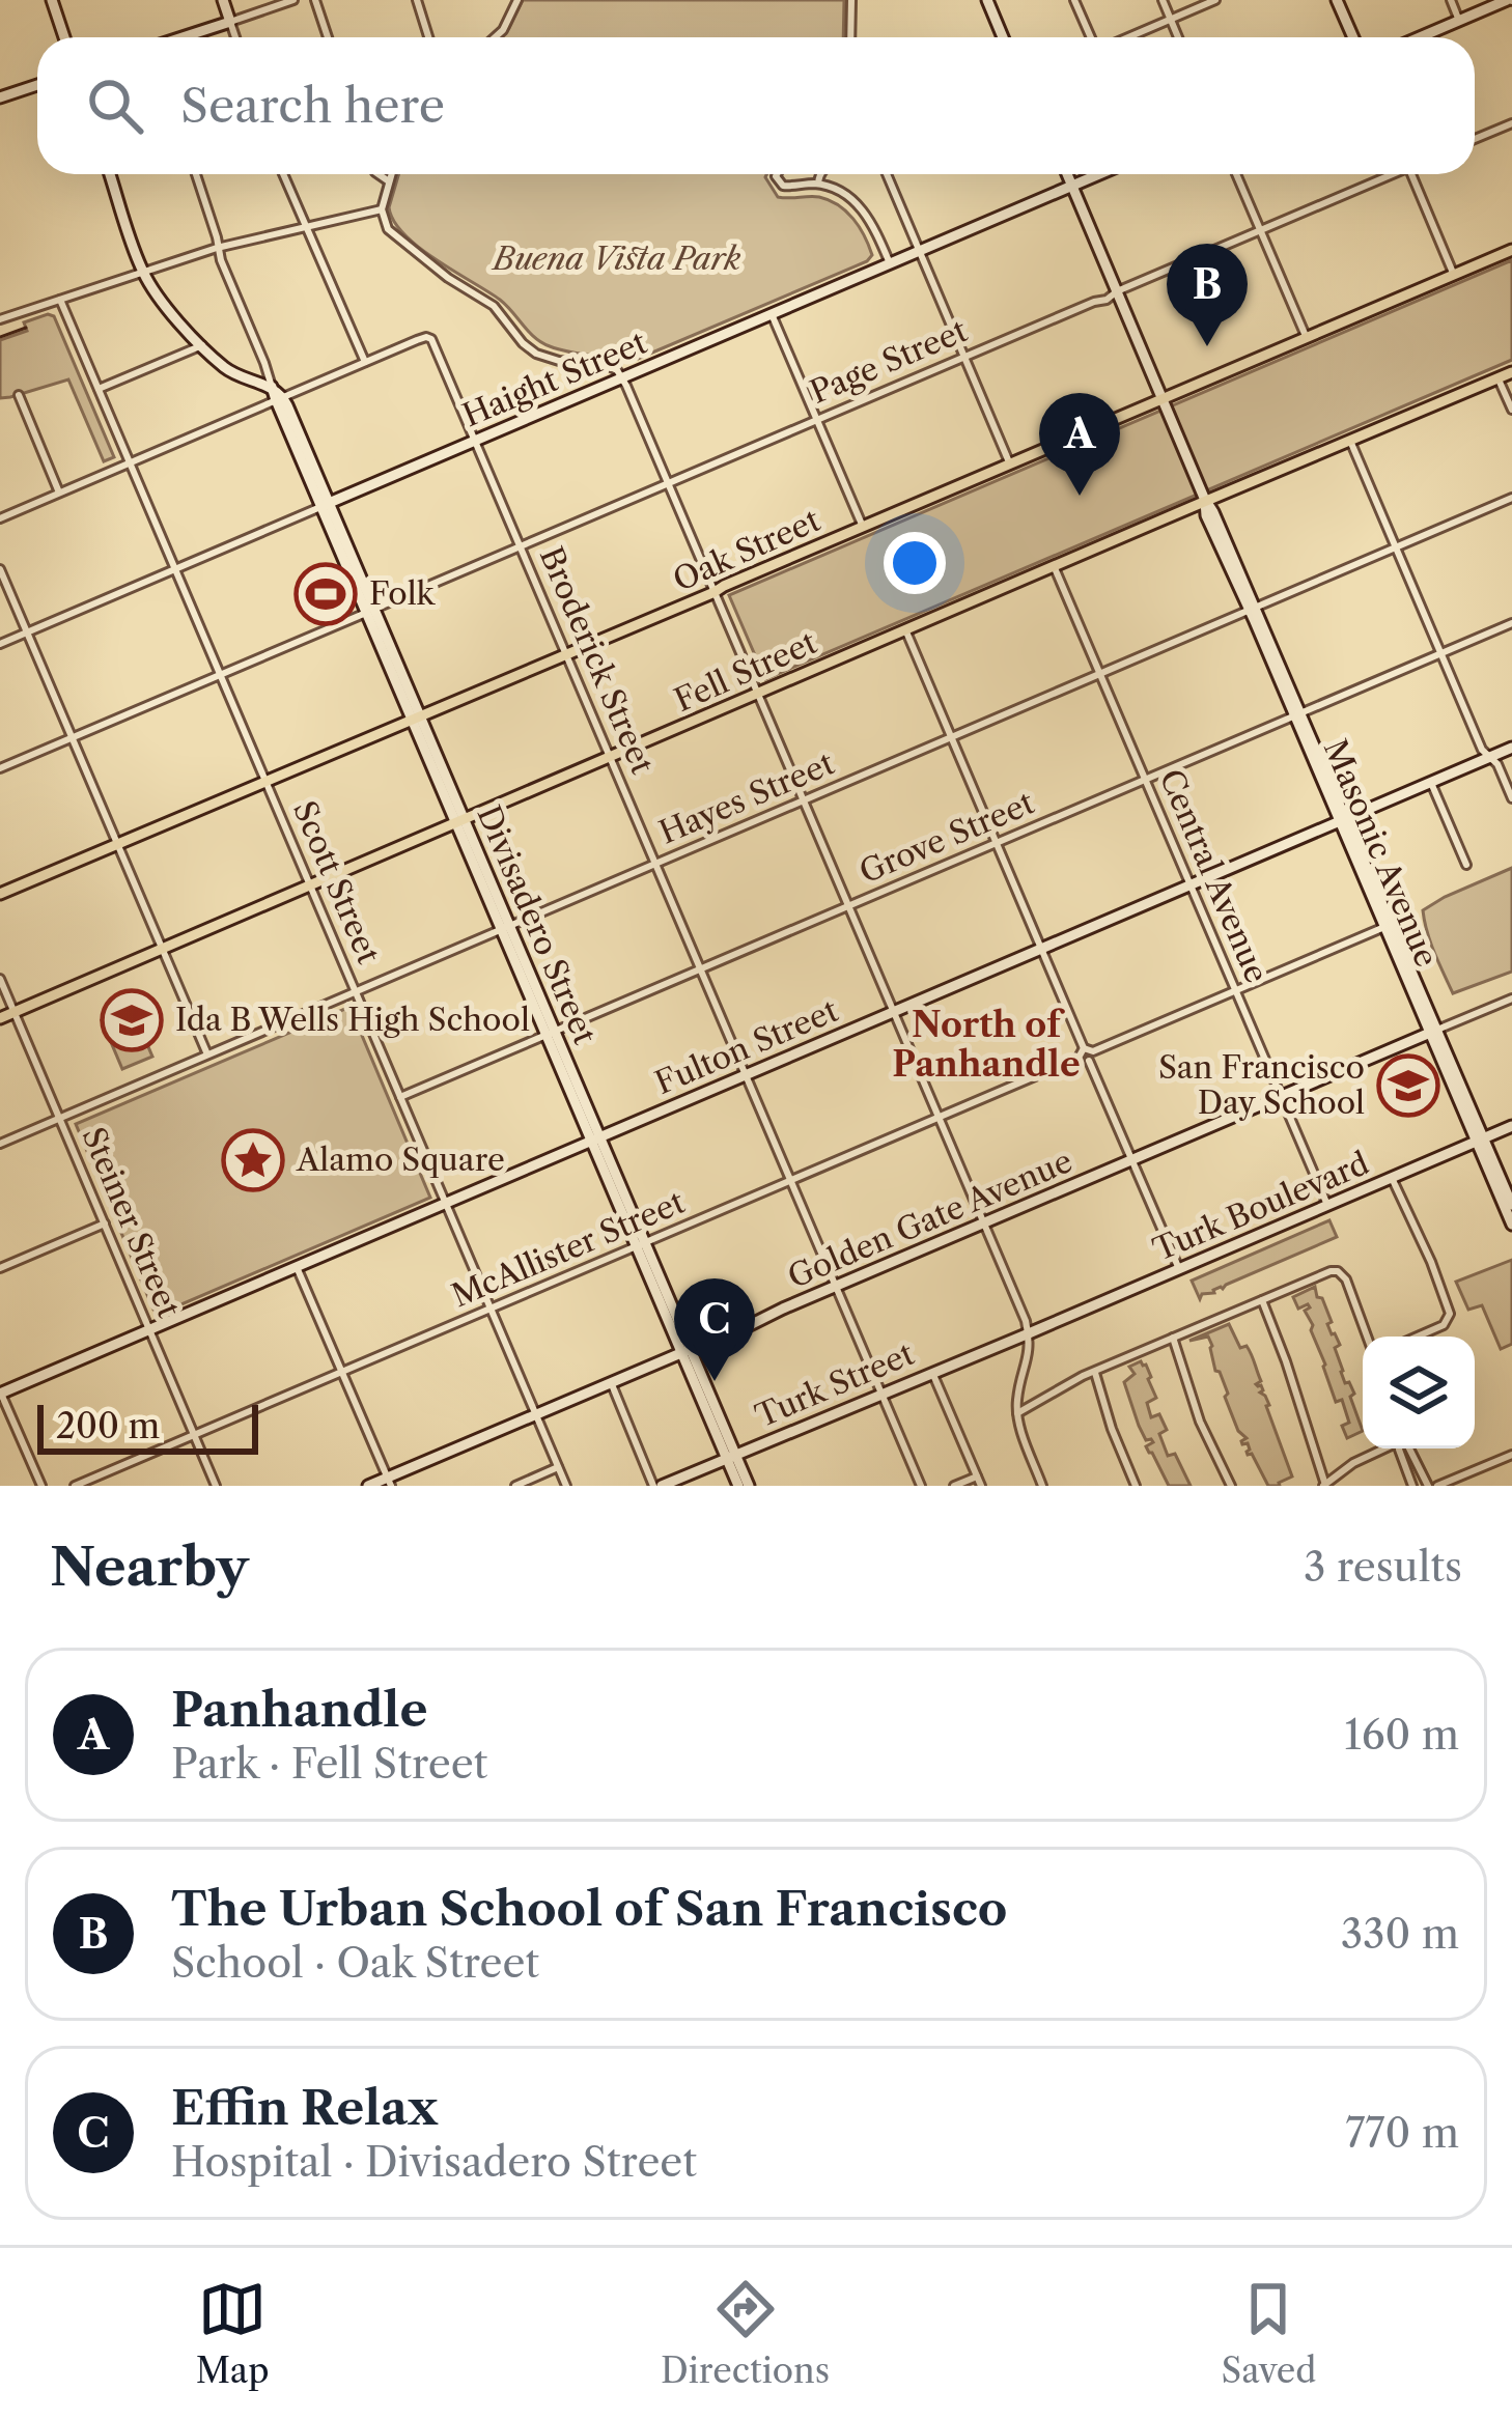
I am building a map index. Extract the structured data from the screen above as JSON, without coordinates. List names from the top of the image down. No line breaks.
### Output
{"streets":{"main road":["Haight Street","Oak Street","Fell Street","Masonic Avenue","Divisadero Street","Fulton Street","Turk Boulevard","Golden Gate Avenue","Turk Street"],"street":["Page Street","Broderick Street","Hayes Street","Grove Street","Central Avenue","Scott Street","Steiner Street","McAllister Street"]},"crossings":[["Page Street","Broderick Street"],["Page Street","Masonic Avenue"],["Page Street","Scott Street"],["Page Street","Divisadero Street"],["Haight Street","Broderick Street"],["Haight Street","Masonic Avenue"],["Haight Street","Scott Street"],["Haight Street","Divisadero Street"],["Oak Street","Broderick Street"],["Oak Street","Masonic Avenue"],["Oak Street","Scott Street"],["Oak Street","Divisadero Street"],["Broderick Street","Fell Street"],["Broderick Street","Hayes Street"],["Broderick Street","Grove Street"],["Broderick Street","Fulton Street"],["Broderick Street","Golden Gate Avenue"],["Broderick Street","McAllister Street"],["Broderick Street","Turk Street"],["Fell Street","Masonic Avenue"],["Fell Street","Central Avenue"],["Fell Street","Scott Street"],["Fell Street","Divisadero Street"],["Fell Street","Steiner Street"],["Hayes Street","Masonic Avenue"],["Hayes Street","Central Avenue"],["Hayes Street","Scott Street"],["Hayes Street","Divisadero Street"],["Hayes Street","Steiner Street"],["Grove Street","Masonic Avenue"],["Grove Street","Central Avenue"],["Grove Street","Scott Street"],["Grove Street","Divisadero Street"],["Masonic Avenue","Fulton Street"],["Masonic Avenue","Turk Boulevard"],["Masonic Avenue","Golden Gate Avenue"],["Masonic Avenue","McAllister Street"],["Central Avenue","Fulton Street"],["Central Avenue","Turk Boulevard"],["Central Avenue","Golden Gate Avenue"],["Central Avenue","McAllister Street"],["Scott Street","Fulton Street"],["Scott Street","Golden Gate Avenue"],["Scott Street","McAllister Street"],["Divisadero Street","Fulton Street"],["Divisadero Street","Golden Gate Avenue"],["Divisadero Street","McAllister Street"],["Divisadero Street","Turk Street"],["Fulton Street","Steiner Street"],["Turk Boulevard","Turk Street"],["Steiner Street","McAllister Street"]],"districts":["North of Panhandle"],"parks":["Buena Vista Park"],"places":{"sports":["Folk"],"school or university":["Ida B Wells High School","San Francisco Day School"],"place":["Alamo Square"]},"scale_bar":"200 m","page":{"search":"Search here","pins":["B","A","C"],"scale":"200 m","heading":["Nearby","3 results"],"list":[{"mark":"A","name":"Panhandle","note":"Park · Fell Street","value":"160 m"},{"mark":"B","name":"The Urban School of San Francisco","note":"School · Oak Street","value":"330 m"},{"mark":"C","name":"Effin Relax","note":"Hospital · Divisadero Street","value":"770 m"}],"nav":["Map","Directions","Saved"]}}
